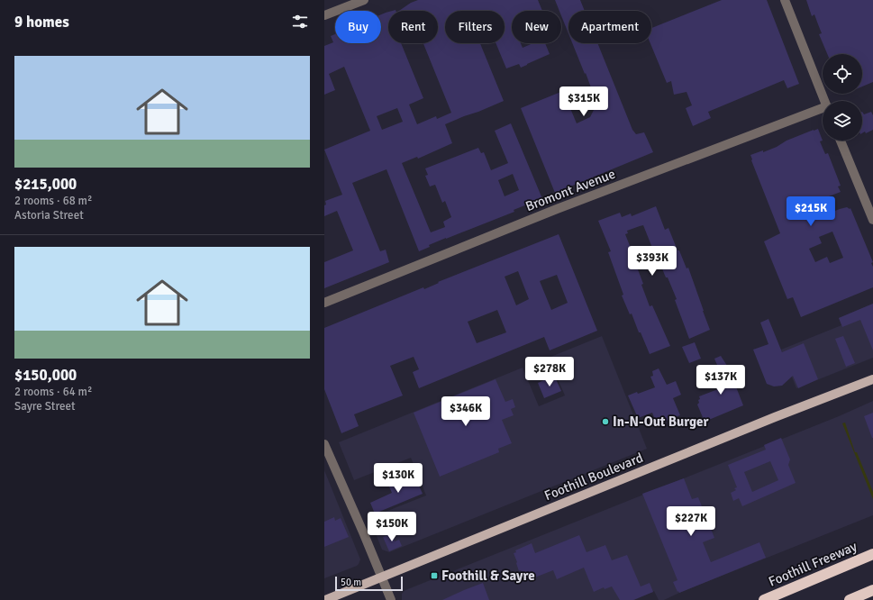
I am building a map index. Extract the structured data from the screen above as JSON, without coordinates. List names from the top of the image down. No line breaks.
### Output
{"streets":{"highway":["Foothill Freeway"],"main road":["Foothill Boulevard"],"street":["Bromont Avenue"]},"places":{"other":["In-N-Out Burger"],"transit":["Foothill & Sayre"]},"scale_bar":"50 m","page":{"heading":"9 homes","chip":["Buy","Rent","Filters","New","Apartment"],"list":[{"name":"$215,000","note":"2 rooms · 68 m² · Astoria Street"},{"name":"$150,000","note":"2 rooms · 64 m² · Sayre Street"}],"price":["$315K","$215K","$393K","$278K","$137K","$346K","$130K","$227K","$150K"],"scale":"50 m"}}
